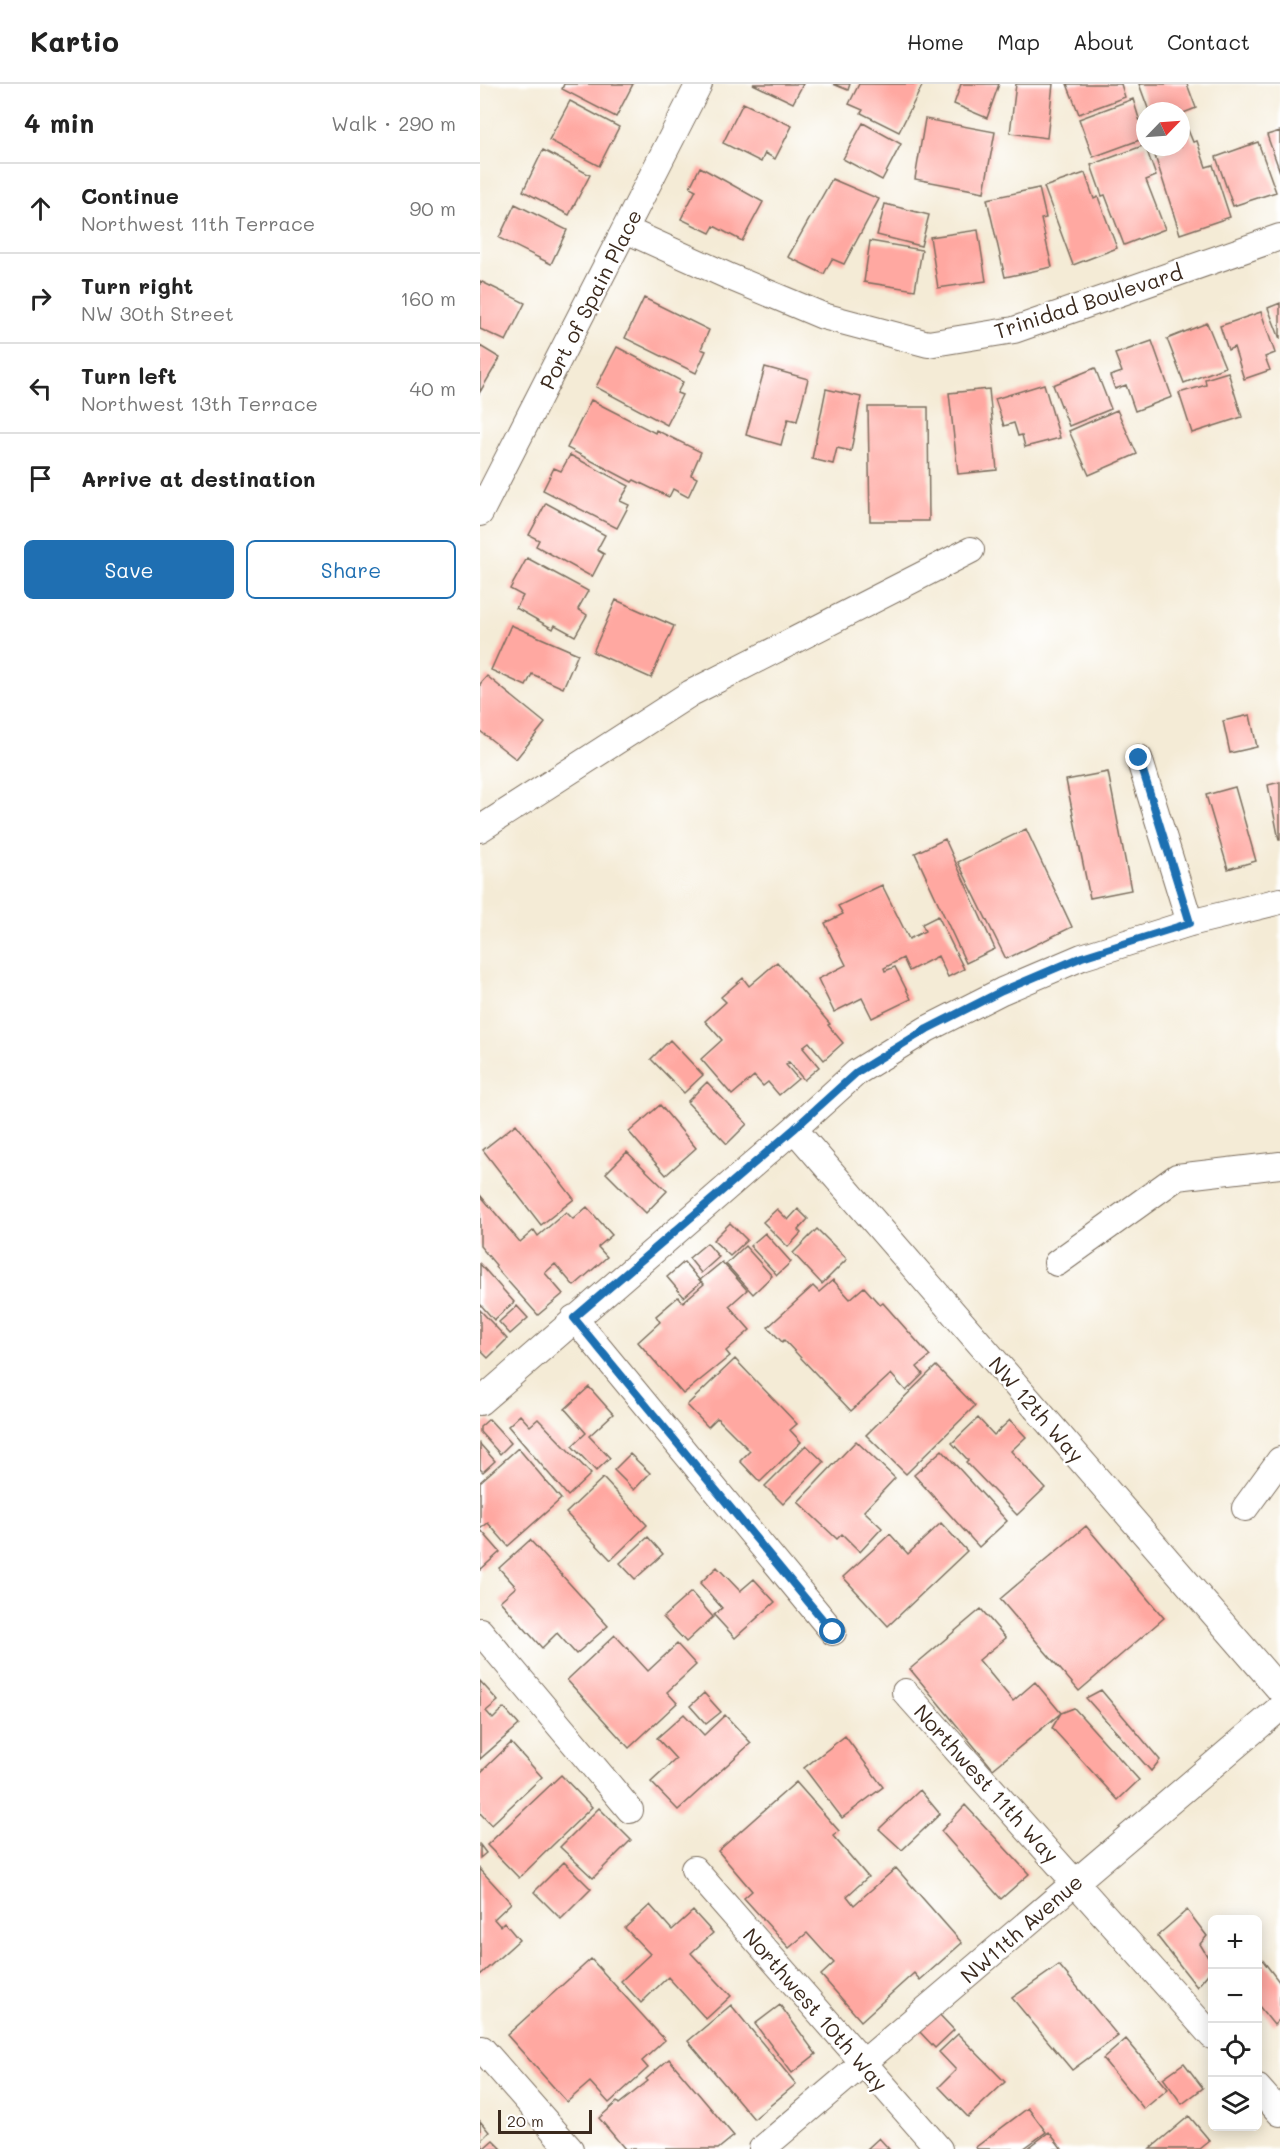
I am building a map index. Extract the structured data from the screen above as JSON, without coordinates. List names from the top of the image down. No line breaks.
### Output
{"streets":{"street":["Port of Spain Place","Trinidad Boulevard","NW 12th Way","Northwest 11th Way","NW11th Avenue","Northwest 10th Way"]},"crossings":[["Port of Spain Place","Trinidad Boulevard"],["Northwest 11th Way","NW11th Avenue"],["NW11th Avenue","Northwest 10th Way"]],"scale_bar":"20 m","north":"top right","page":{"header":"Kartio","nav":["Home","Map","About","Contact"],"heading":["4 min","Walk · 290 m"],"list":[["Continue","Northwest 11th Terrace","90 m"],["Turn right","NW 30th Street","160 m"],["Turn left","Northwest 13th Terrace","40 m"],"Arrive at destination"],"buttons":["Save","Share"],"map_buttons":["+","−"],"scale":"20 m"}}
